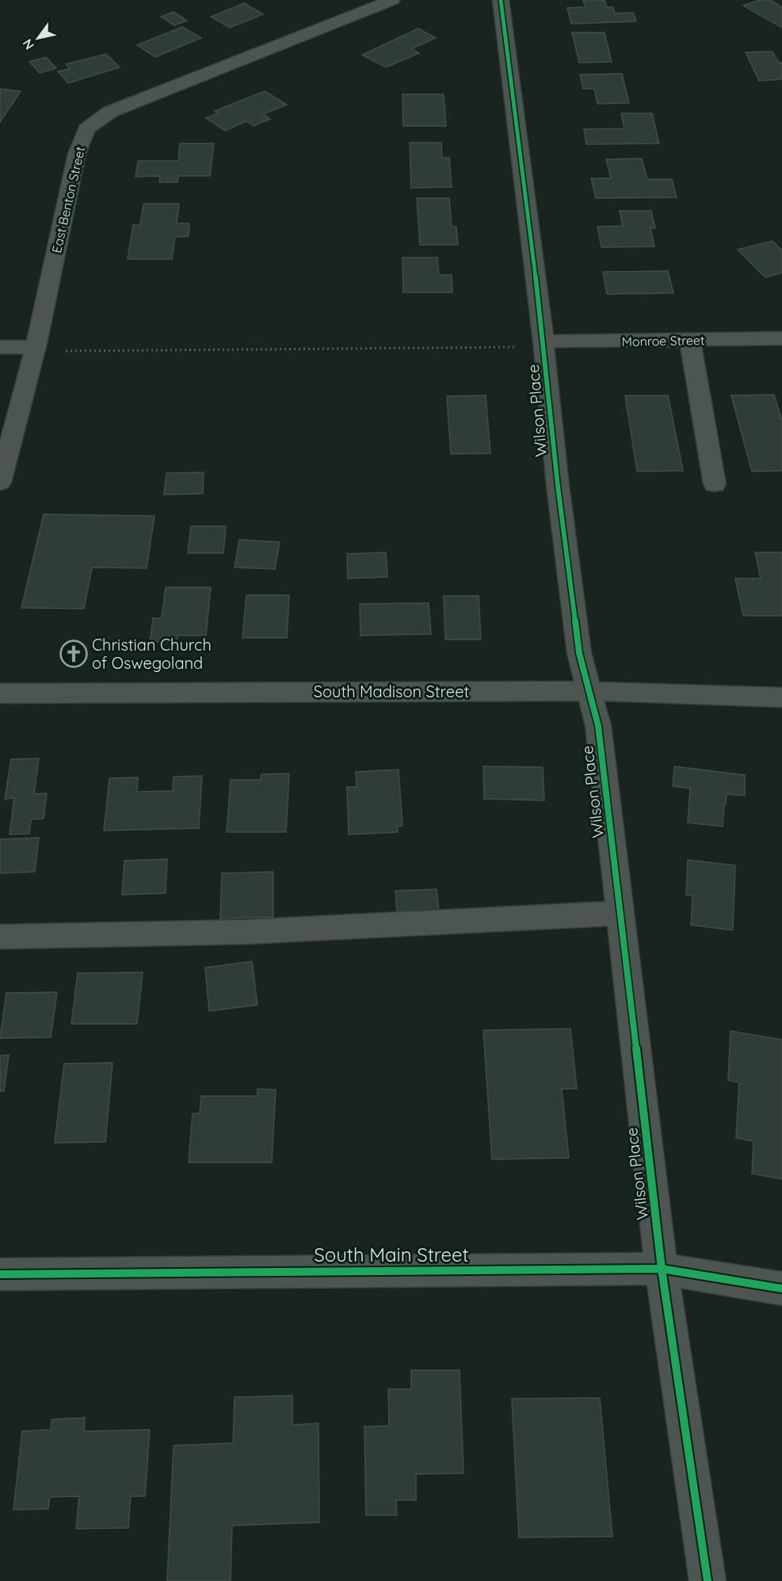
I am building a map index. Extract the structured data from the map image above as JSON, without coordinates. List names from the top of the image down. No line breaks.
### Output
{"streets":{"street":["East Benton Street","Monroe Street","Wilson Place","South Madison Street","South Main Street"]},"crossings":[["Monroe Street","Wilson Place"],["Wilson Place","South Madison Street"],["Wilson Place","South Main Street"]],"places":{"church":["Christian Church of Oswegoland"]},"north":"bottom left"}
